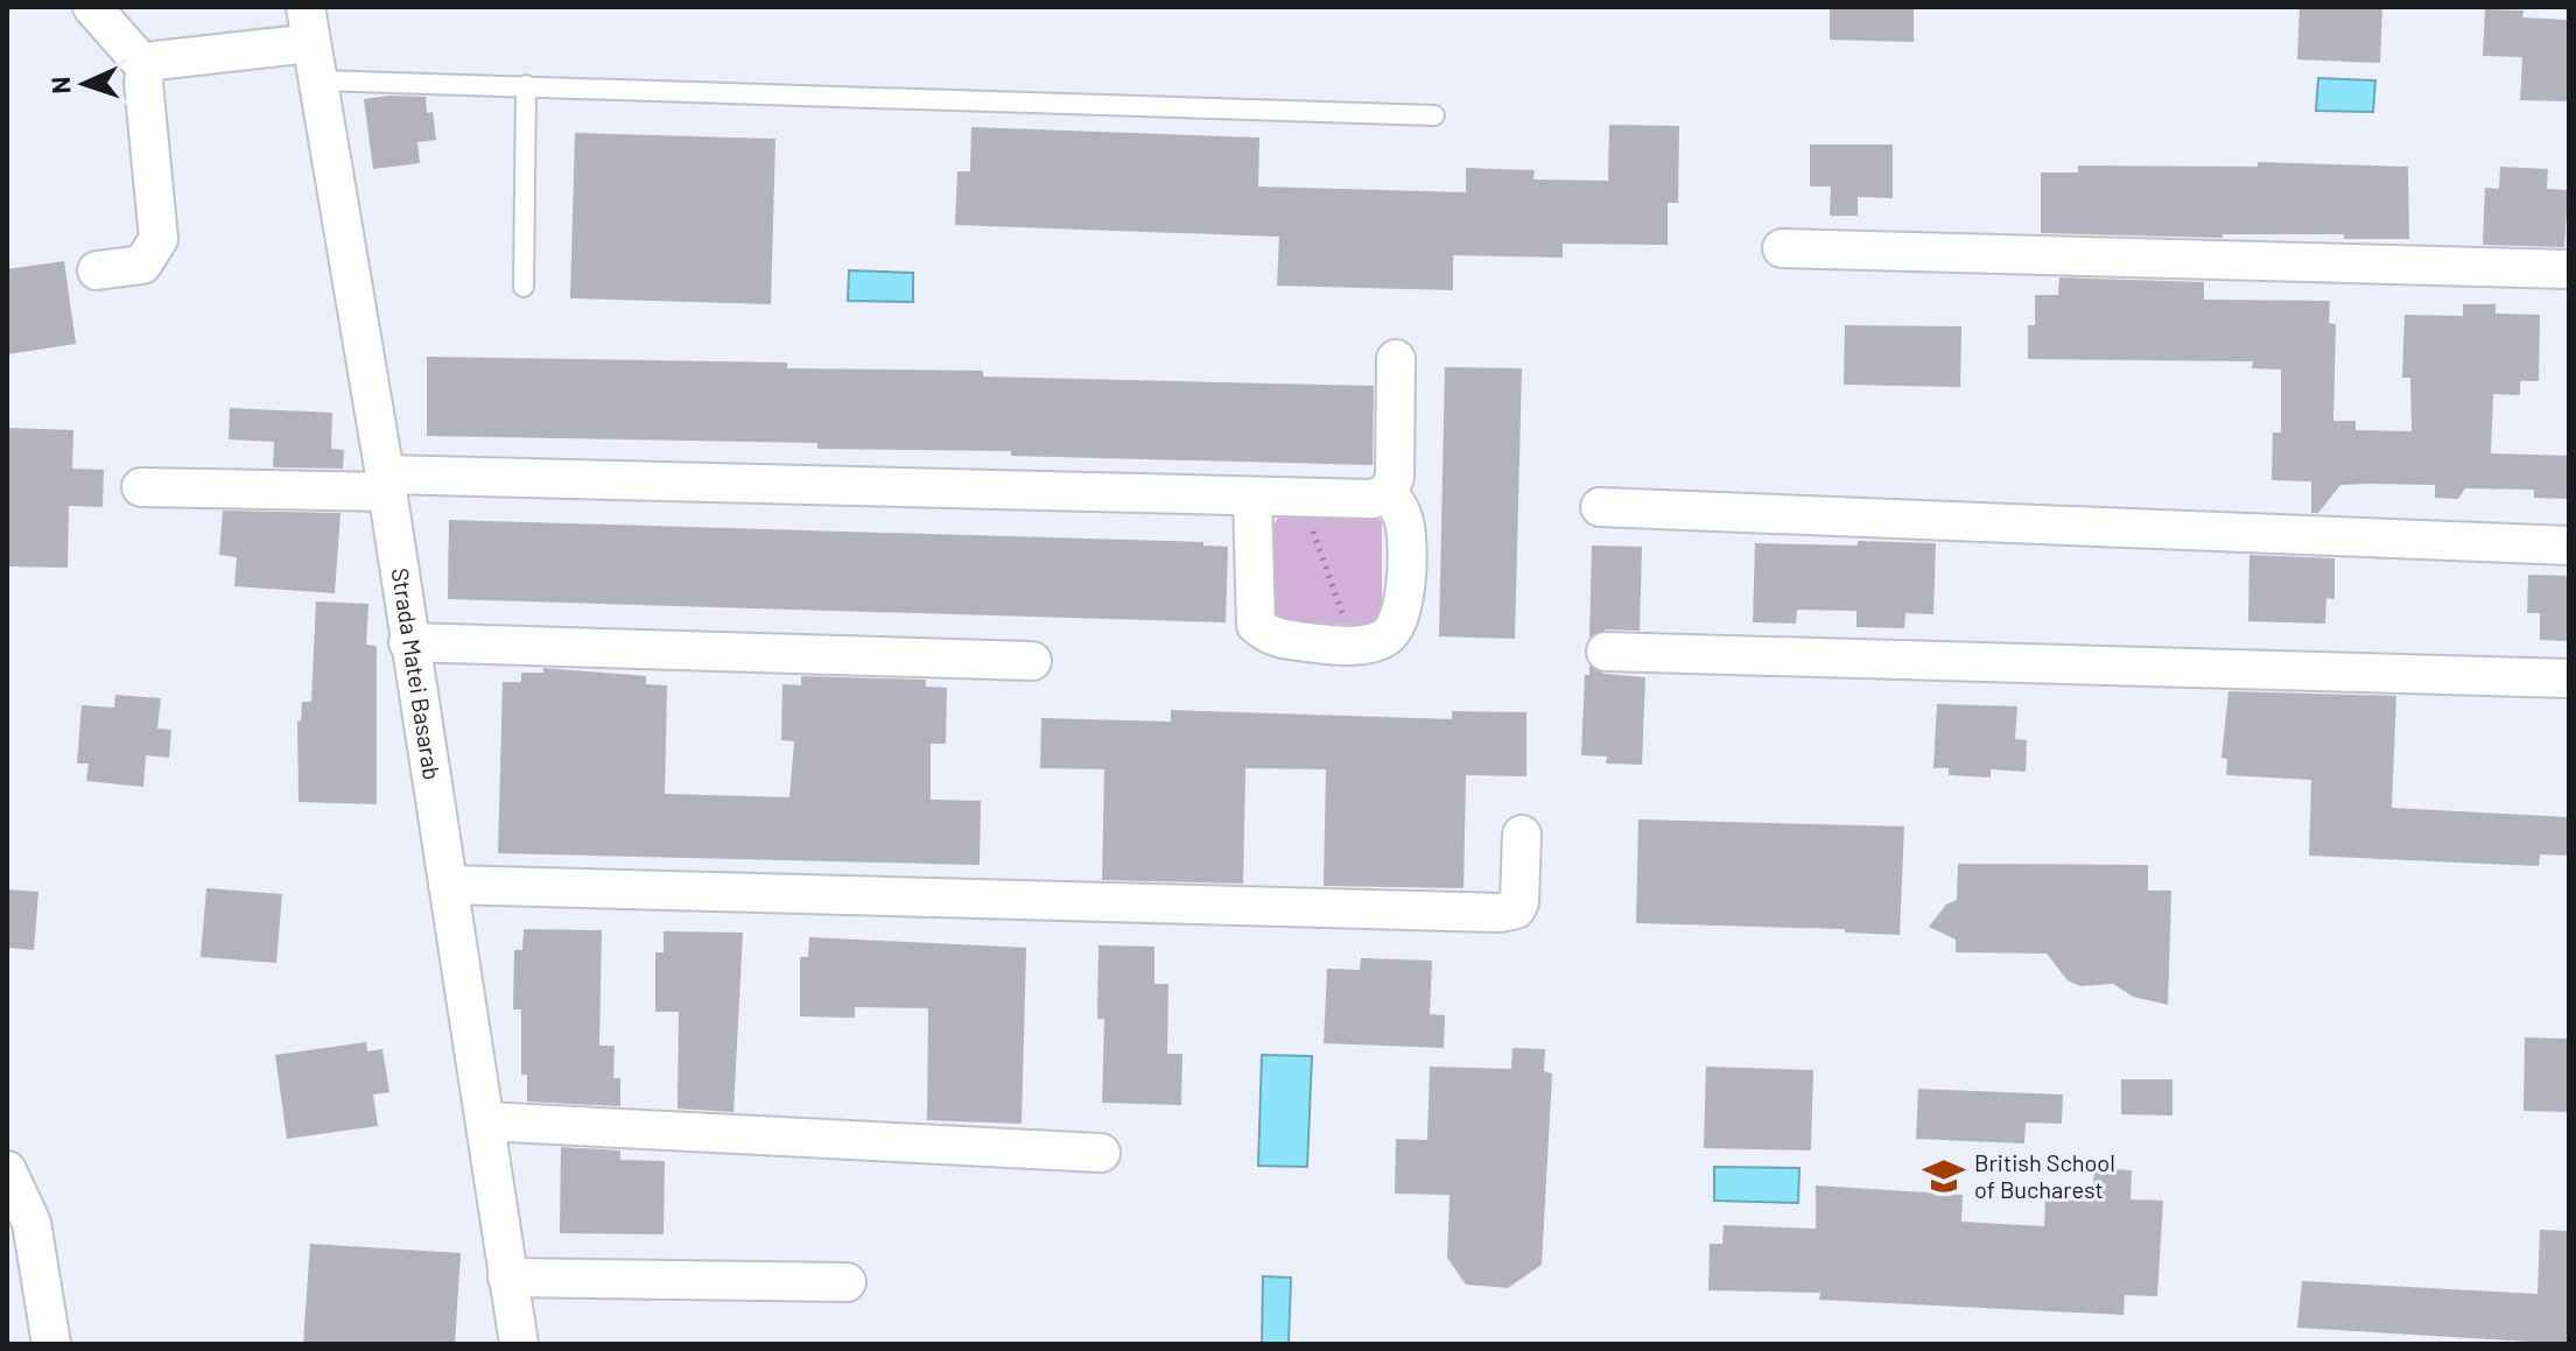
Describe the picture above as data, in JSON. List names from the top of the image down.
{
  "streets": {
    "street": ["Strada Matei Basarab"]
  },
  "places": {
    "school or university": ["British School of Bucharest"]
  },
  "north": "left"
}
